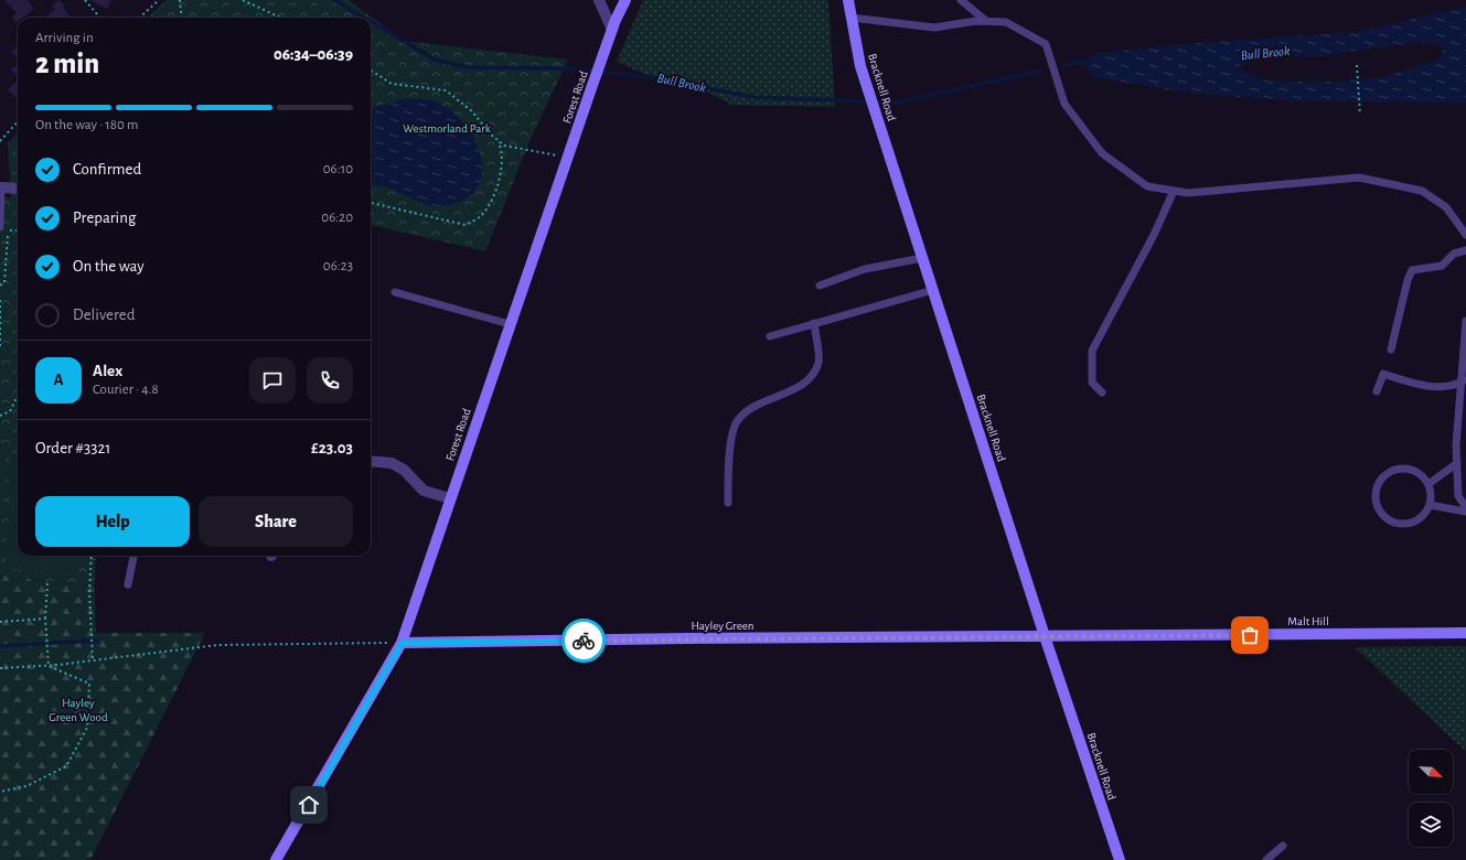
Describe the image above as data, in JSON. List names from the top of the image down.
{
  "streets": {
    "main road": [
      "Bracknell Road",
      "Forest Road",
      "Malt Hill",
      "Hayley Green"
    ]
  },
  "crossings": [
    ["Bracknell Road", "Malt Hill"],
    ["Bracknell Road", "Hayley Green"],
    ["Forest Road", "Hayley Green"],
    ["Malt Hill", "Hayley Green"]
  ],
  "water": ["Bull Brook"],
  "parks": ["Westmorland Park", "Hayley Green Wood"],
  "north": "bottom right",
  "page": {
    "heading": ["2 min", "Arriving in", "06:34–06:39"],
    "panel": [
      "Alex",
      "Courier · 4.8",
      "Order #3321",
      "£23.03"
    ],
    "bar": "On the way · 180 m",
    "list": [
      ["Confirmed", "06:10"],
      ["Preparing", "06:20"],
      ["On the way", "06:23"],
      "Delivered"
    ],
    "round": "A",
    "buttons": ["Help", "Share"]
  }
}
